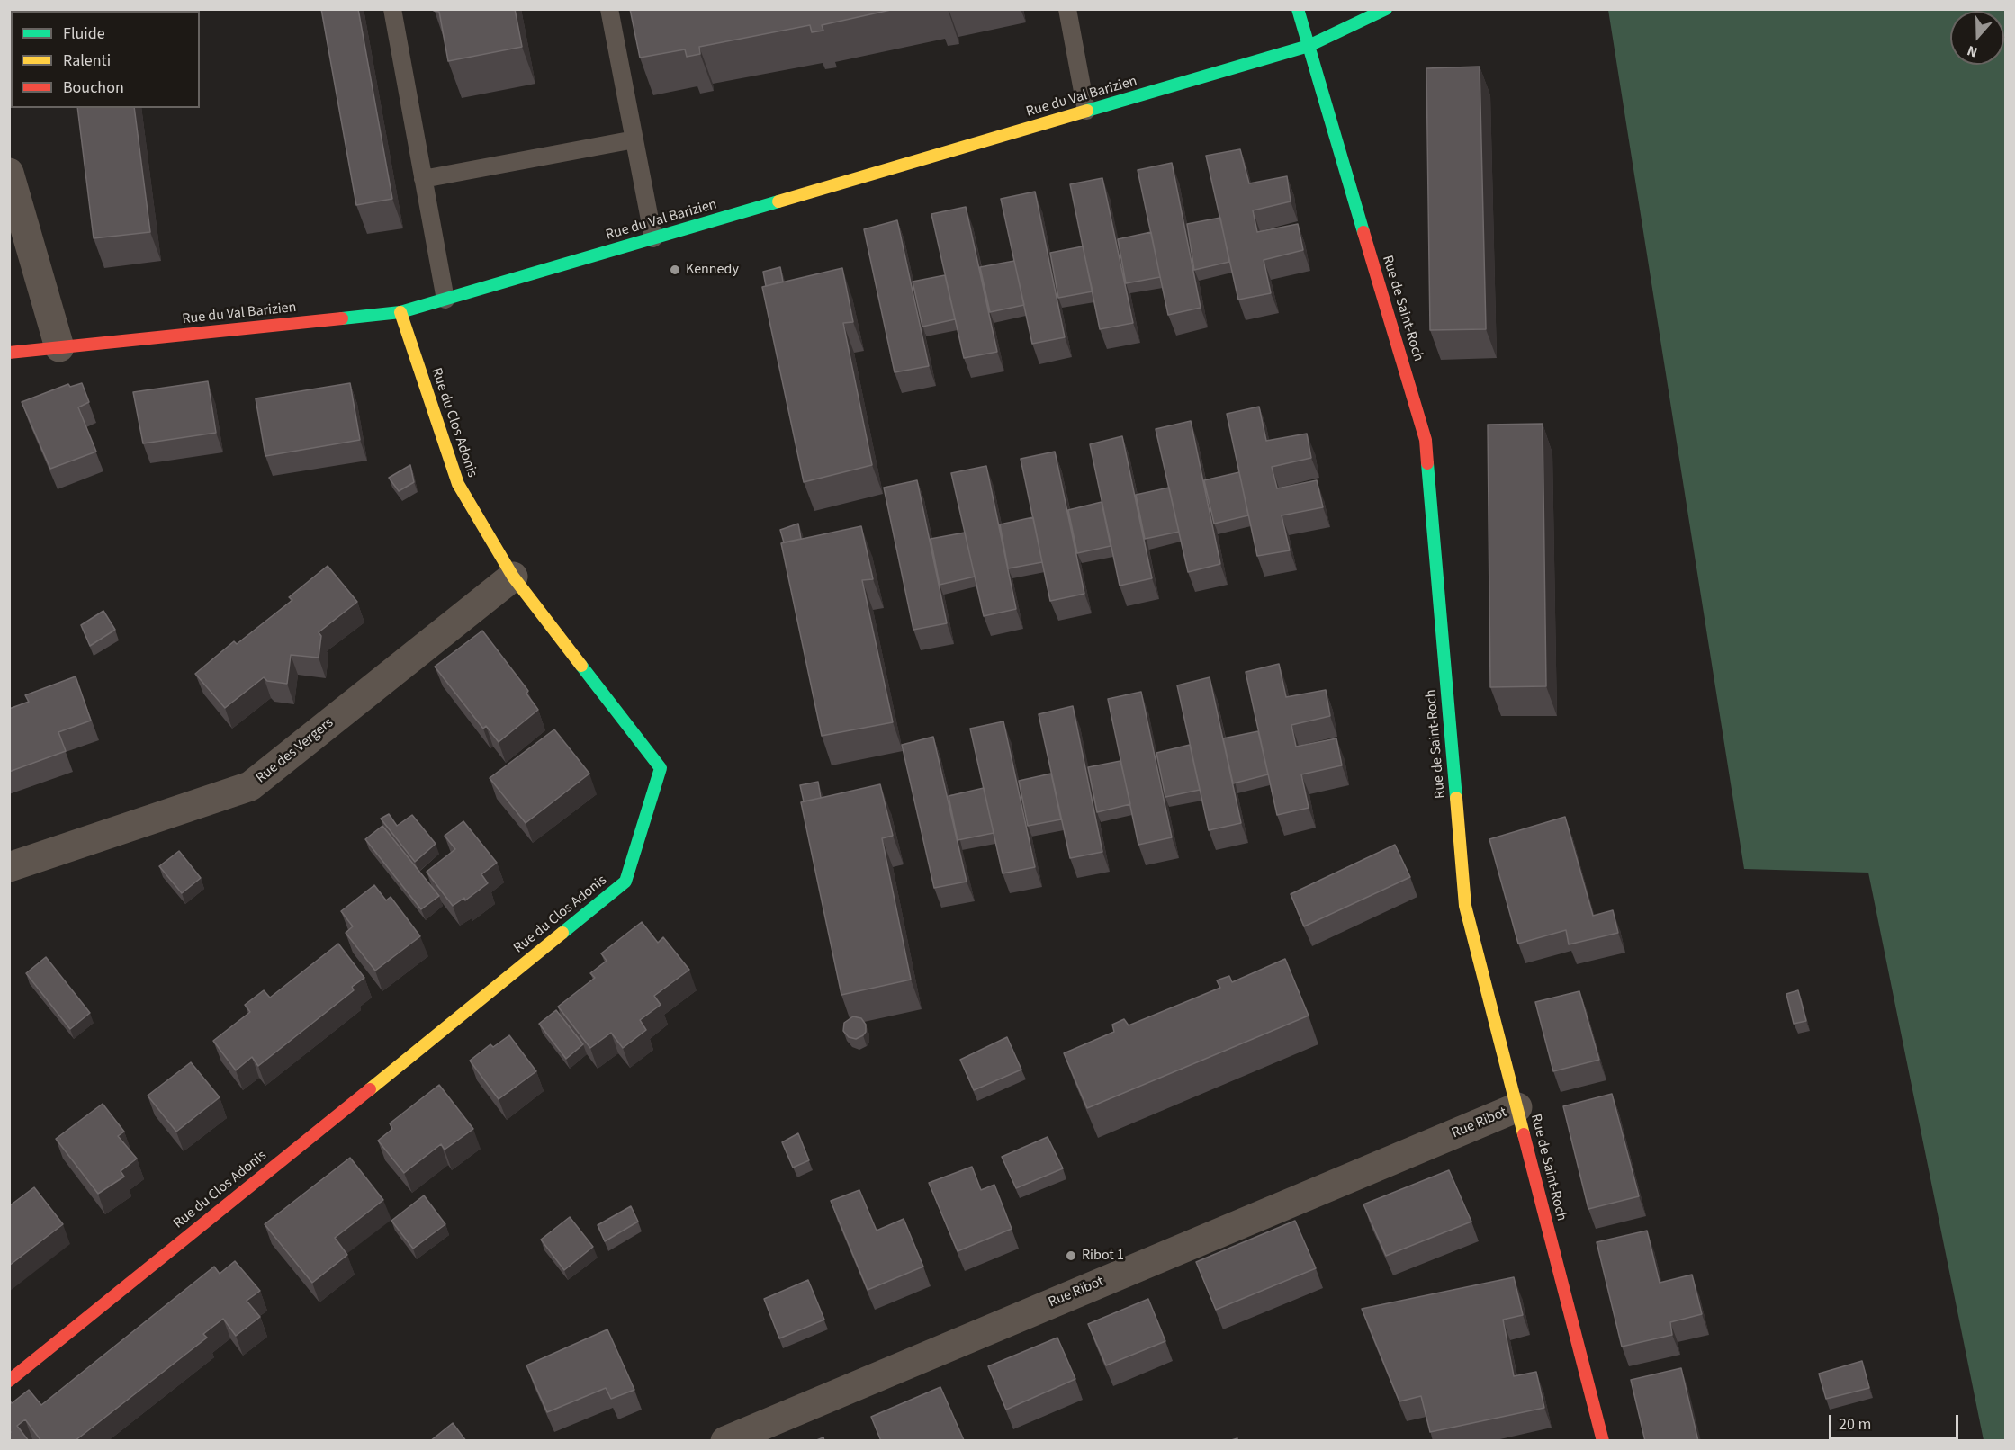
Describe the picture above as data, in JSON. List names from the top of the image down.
{
  "streets": {
    "street": [
      "Rue du Val Barizien",
      "Rue de Saint-Roch",
      "Rue du Clos Adonis",
      "Rue des Vergers",
      "Rue Ribot"
    ]
  },
  "crossings": [
    ["Rue du Val Barizien", "Rue de Saint-Roch"],
    ["Rue du Val Barizien", "Rue du Clos Adonis"],
    ["Rue de Saint-Roch", "Rue Ribot"],
    ["Rue du Clos Adonis", "Rue des Vergers"]
  ],
  "places": ["Kennedy", "Ribot 1"],
  "legend": ["Fluide", "Ralenti", "Bouchon"],
  "scale_bar": "20 m",
  "north": "bottom"
}
